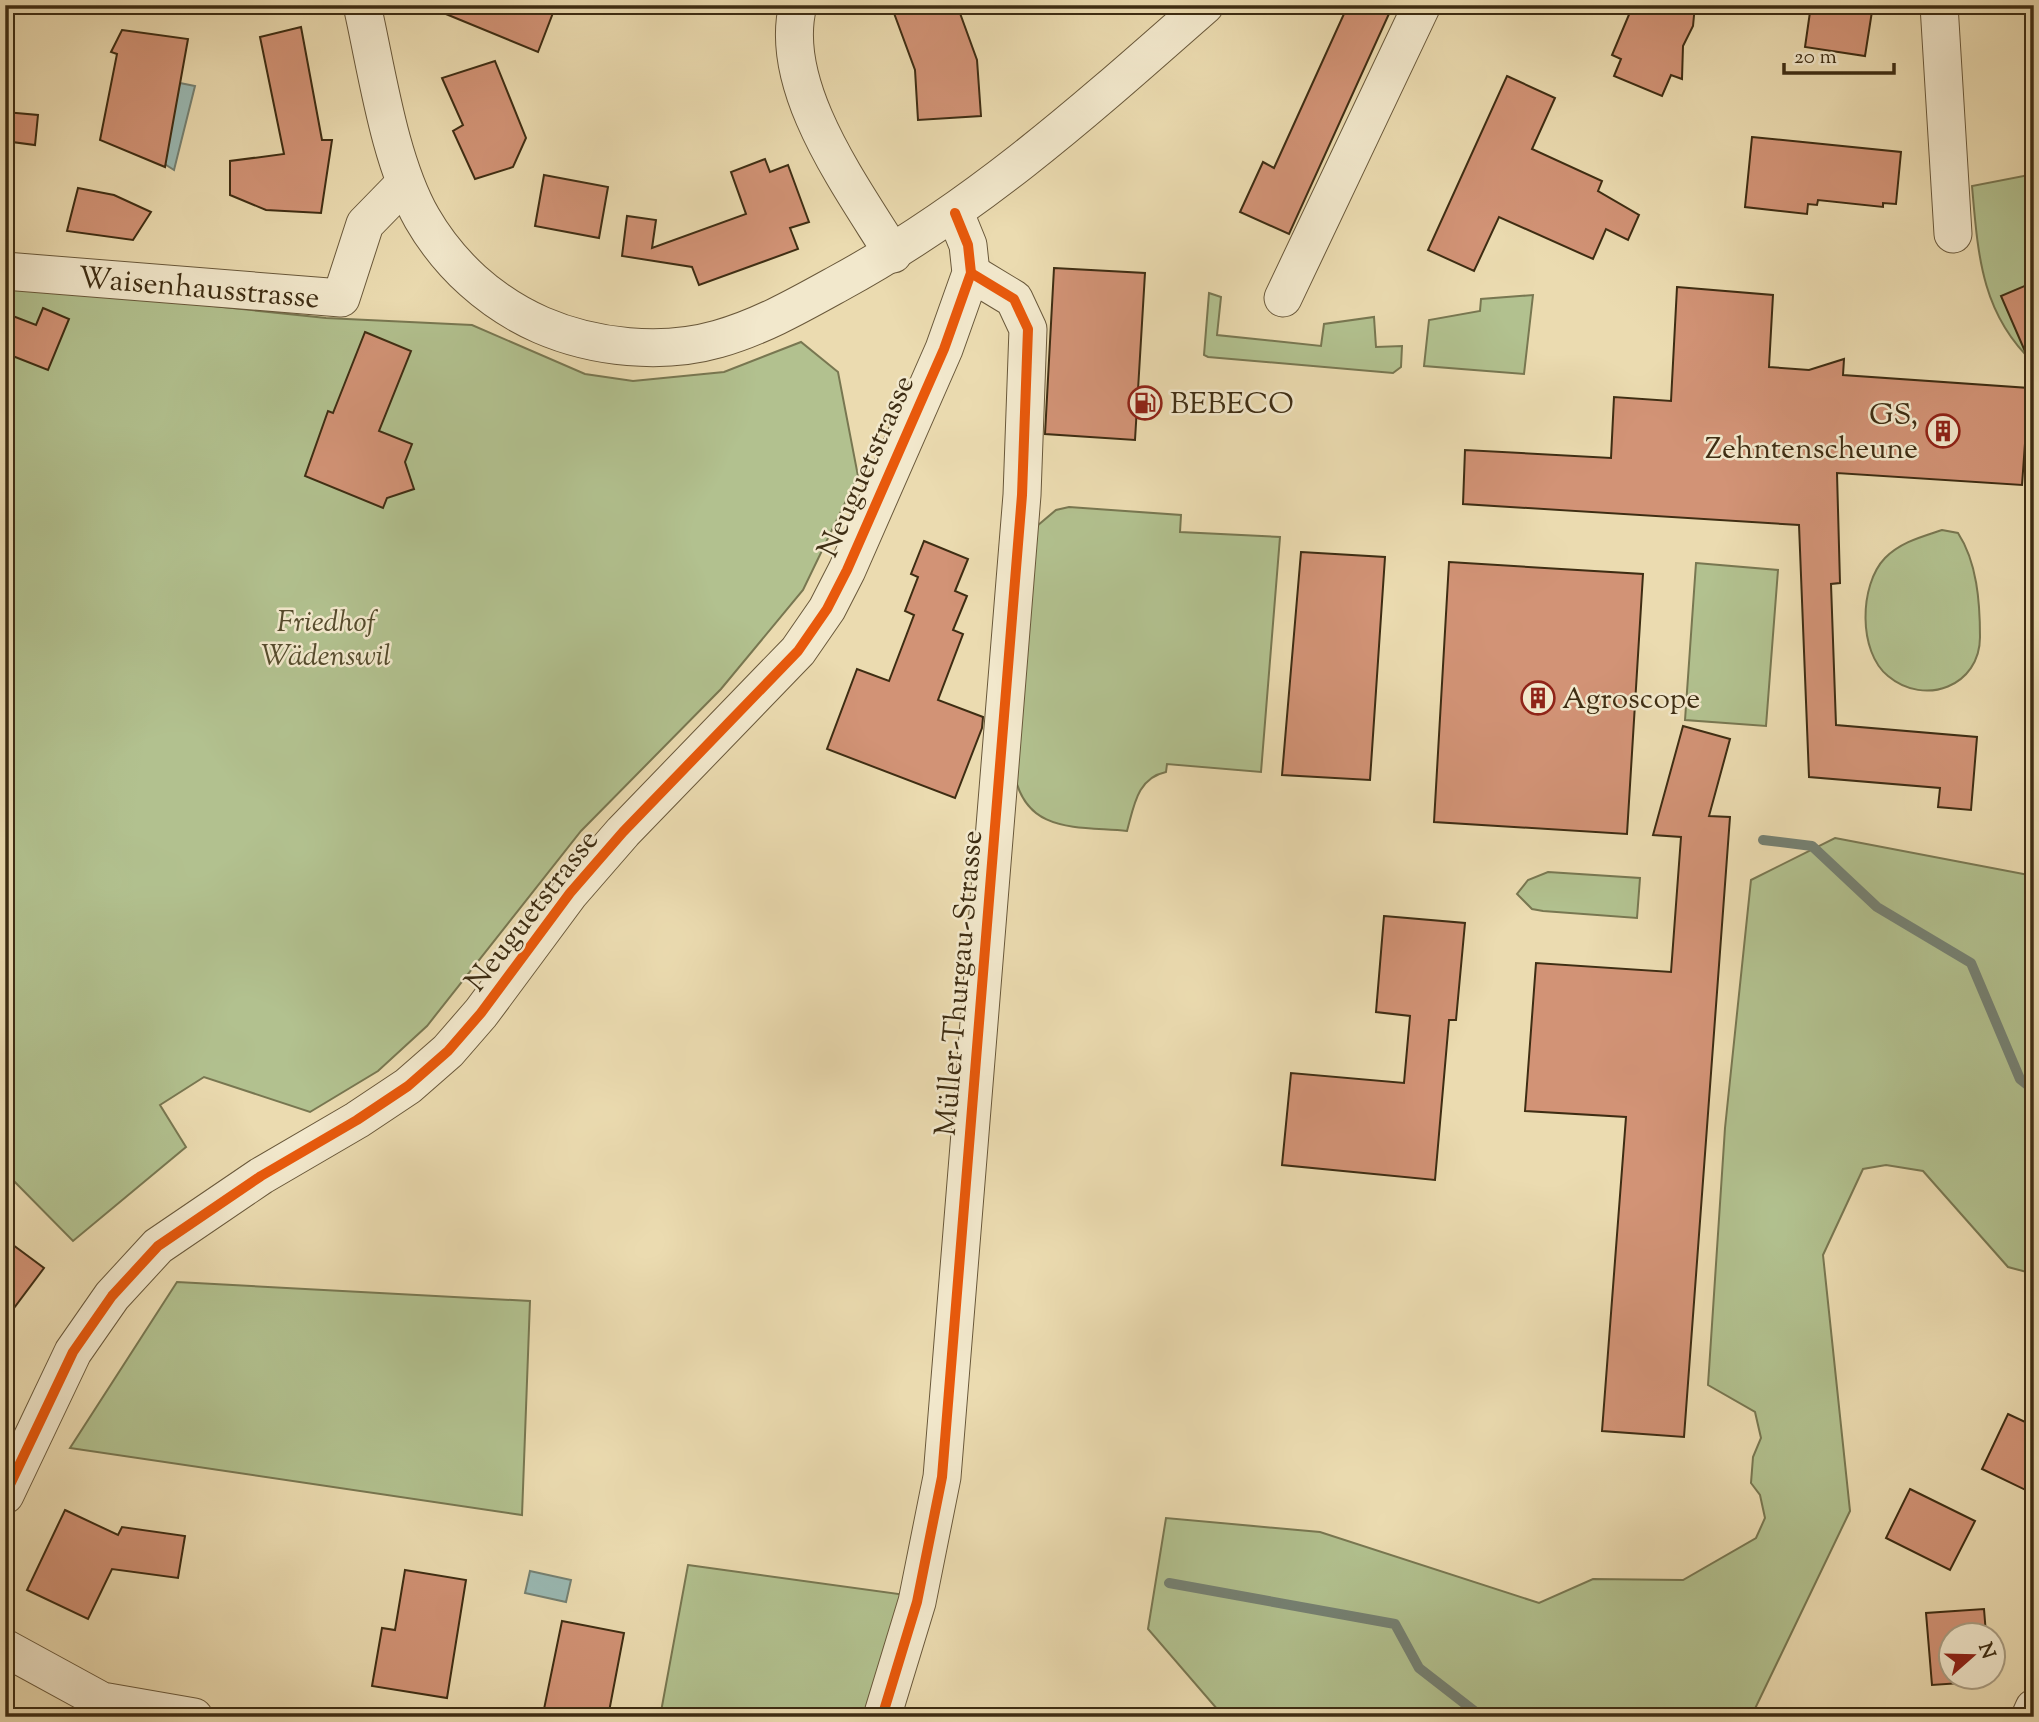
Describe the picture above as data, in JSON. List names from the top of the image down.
{
  "streets": {
    "street": ["Waisenhausstrasse", "Neuguetstrasse", "Müller-Thurgau-Strasse"]
  },
  "crossings": [
    ["Neuguetstrasse", "Müller-Thurgau-Strasse"]
  ],
  "parks": ["Friedhof Wädenswil"],
  "places": {
    "fuel station": ["BEBECO"],
    "building": ["GS, Zehntenscheune", "Agroscope"]
  },
  "scale_bar": "20 m",
  "north": "right"
}
